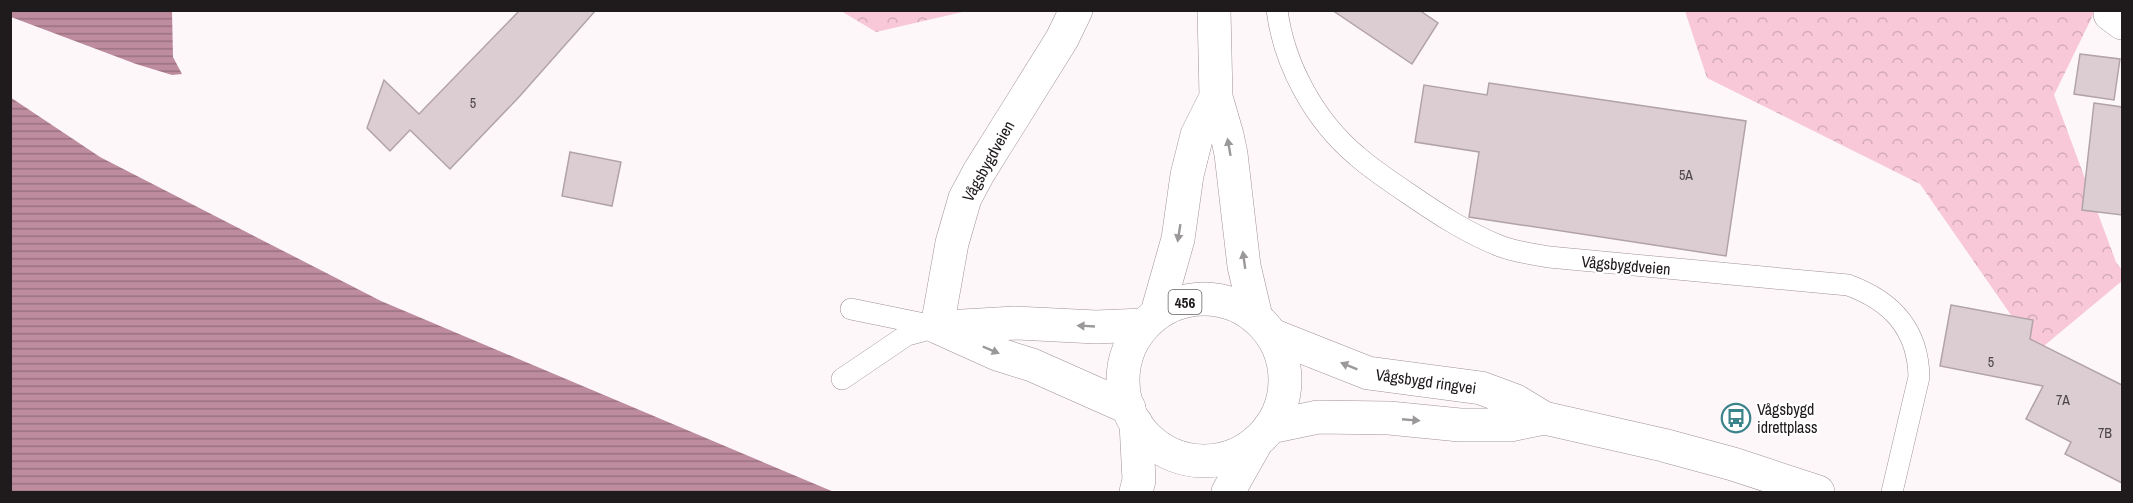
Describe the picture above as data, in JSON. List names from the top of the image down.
{
  "streets": {
    "street": ["Vågsbygdveien", "456", "Vågsbygd ringvei"]
  },
  "crossings": [
    ["456", "Vågsbygd ringvei"]
  ],
  "places": {
    "bus stop": ["Vågsbygd idrettplass"]
  },
  "house_numbers": [
    "5",
    "5A",
    "5",
    "7A",
    "7B"
  ]
}
